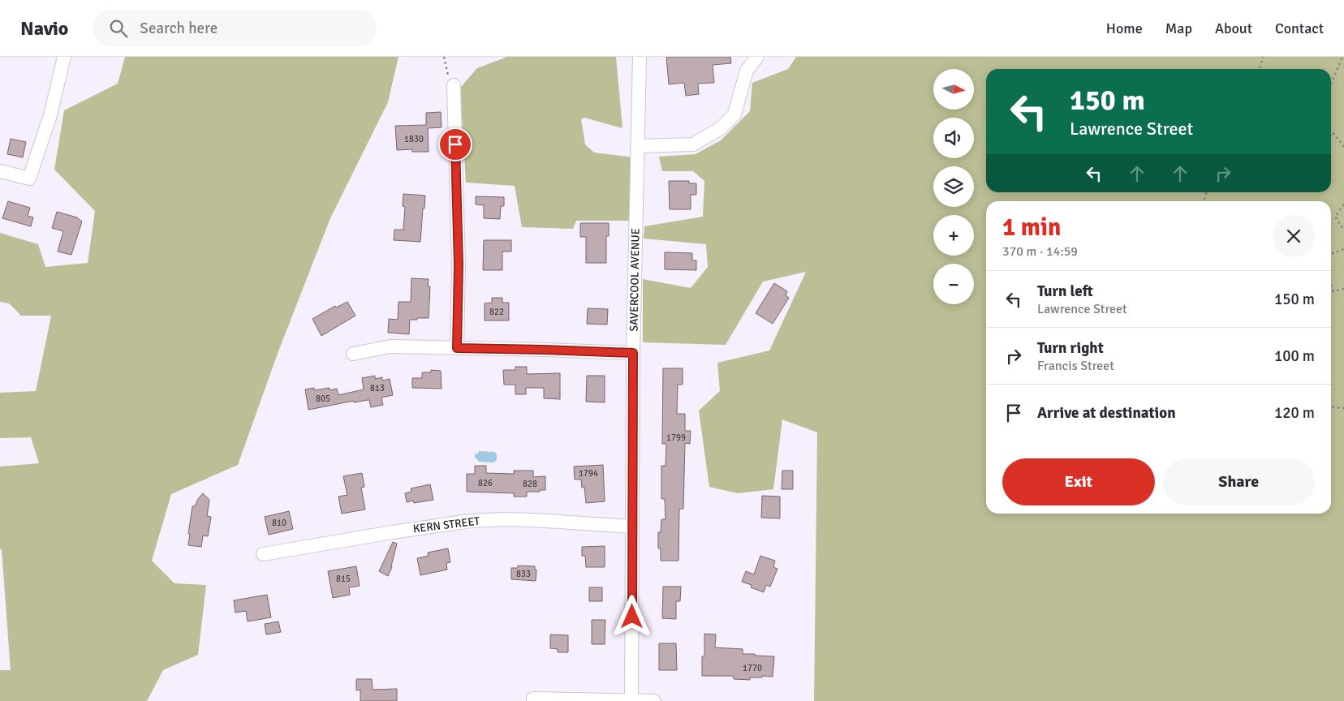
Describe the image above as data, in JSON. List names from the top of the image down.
{
  "streets": {
    "street": ["SAVERCOOL AVENUE", "KERN STREET"]
  },
  "crossings": [
    ["SAVERCOOL AVENUE", "KERN STREET"]
  ],
  "house_numbers": [
    "1830",
    "822",
    "813",
    "805",
    "1799",
    "1794",
    "826",
    "828",
    "810",
    "833",
    "815",
    "1770"
  ],
  "north": "right",
  "page": {
    "header": "Navio",
    "search": "Search here",
    "nav": [
      "Home",
      "Map",
      "About",
      "Contact"
    ],
    "map_buttons": ["+", "−"],
    "turn": ["150 m", "Lawrence Street"],
    "heading": ["1 min", "370 m · 14:59"],
    "list": [
      {
        "name": "Turn left",
        "note": "Lawrence Street",
        "value": "150 m"
      },
      {
        "name": "Turn right",
        "note": "Francis Street",
        "value": "100 m"
      },
      {
        "name": "Arrive at destination",
        "value": "120 m"
      }
    ],
    "buttons": ["Exit", "Share"]
  }
}
